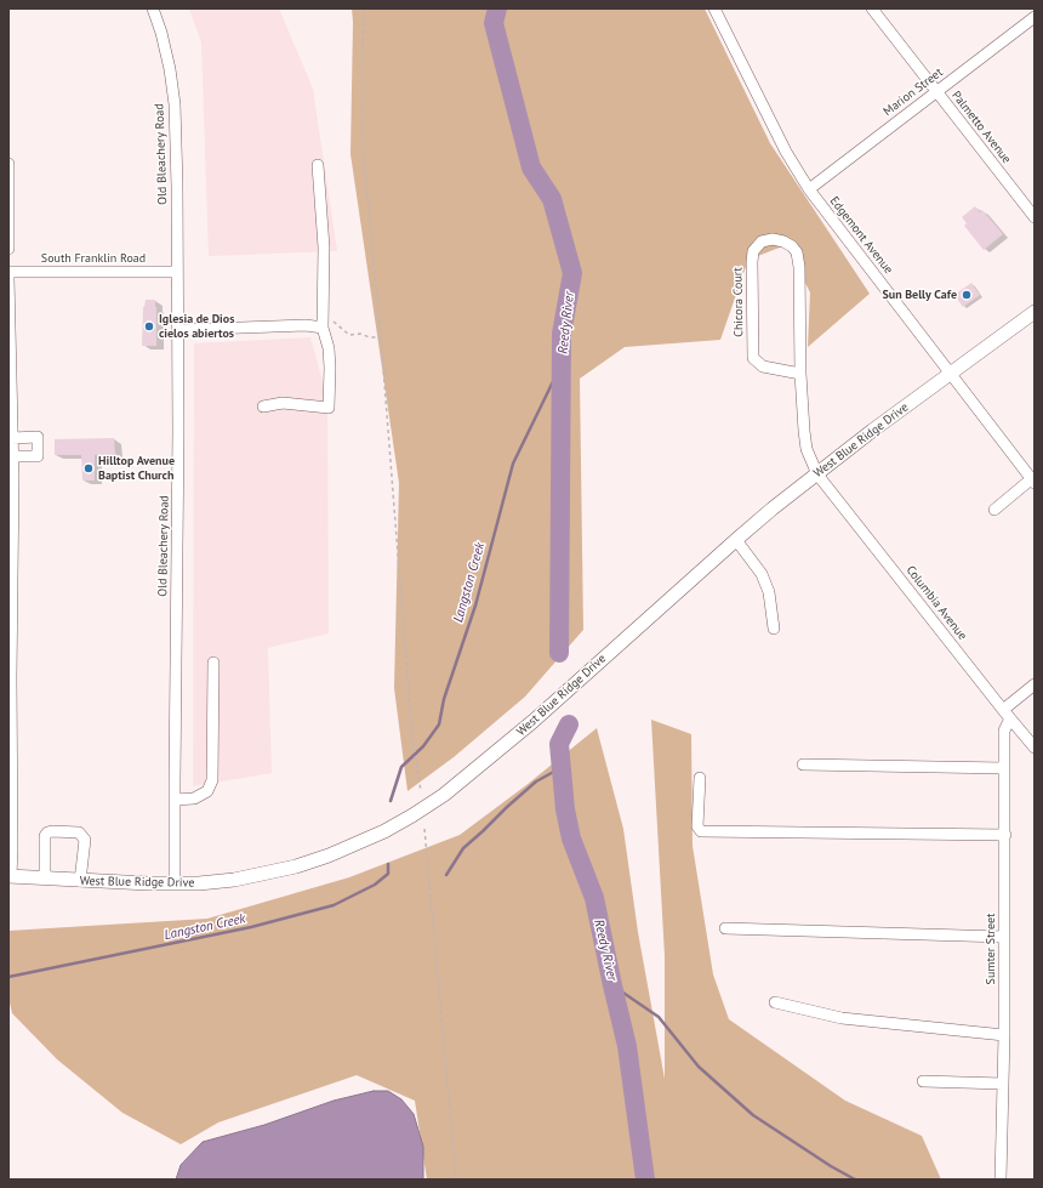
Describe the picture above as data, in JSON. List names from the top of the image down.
{
  "streets": {
    "main road": ["West Blue Ridge Drive"],
    "street": [
      "Marion Street",
      "Palmetto Avenue",
      "Old Bleachery Road",
      "Edgemont Avenue",
      "South Franklin Road",
      "Chicora Court",
      "Columbia Avenue",
      "Sumter Street"
    ]
  },
  "crossings": [
    ["Marion Street", "Palmetto Avenue"],
    ["Marion Street", "Edgemont Avenue"],
    ["Old Bleachery Road", "South Franklin Road"],
    ["Old Bleachery Road", "West Blue Ridge Drive"],
    ["Edgemont Avenue", "West Blue Ridge Drive"],
    ["Chicora Court", "West Blue Ridge Drive"],
    ["Chicora Court", "Columbia Avenue"],
    ["West Blue Ridge Drive", "Columbia Avenue"],
    ["Columbia Avenue", "Sumter Street"]
  ],
  "water": ["Reedy River", "Langston Creek"],
  "places": ["Sun Belly Cafe", "Iglesia de Dios cielos abiertos", "Hilltop Avenue Baptist Church"]
}
